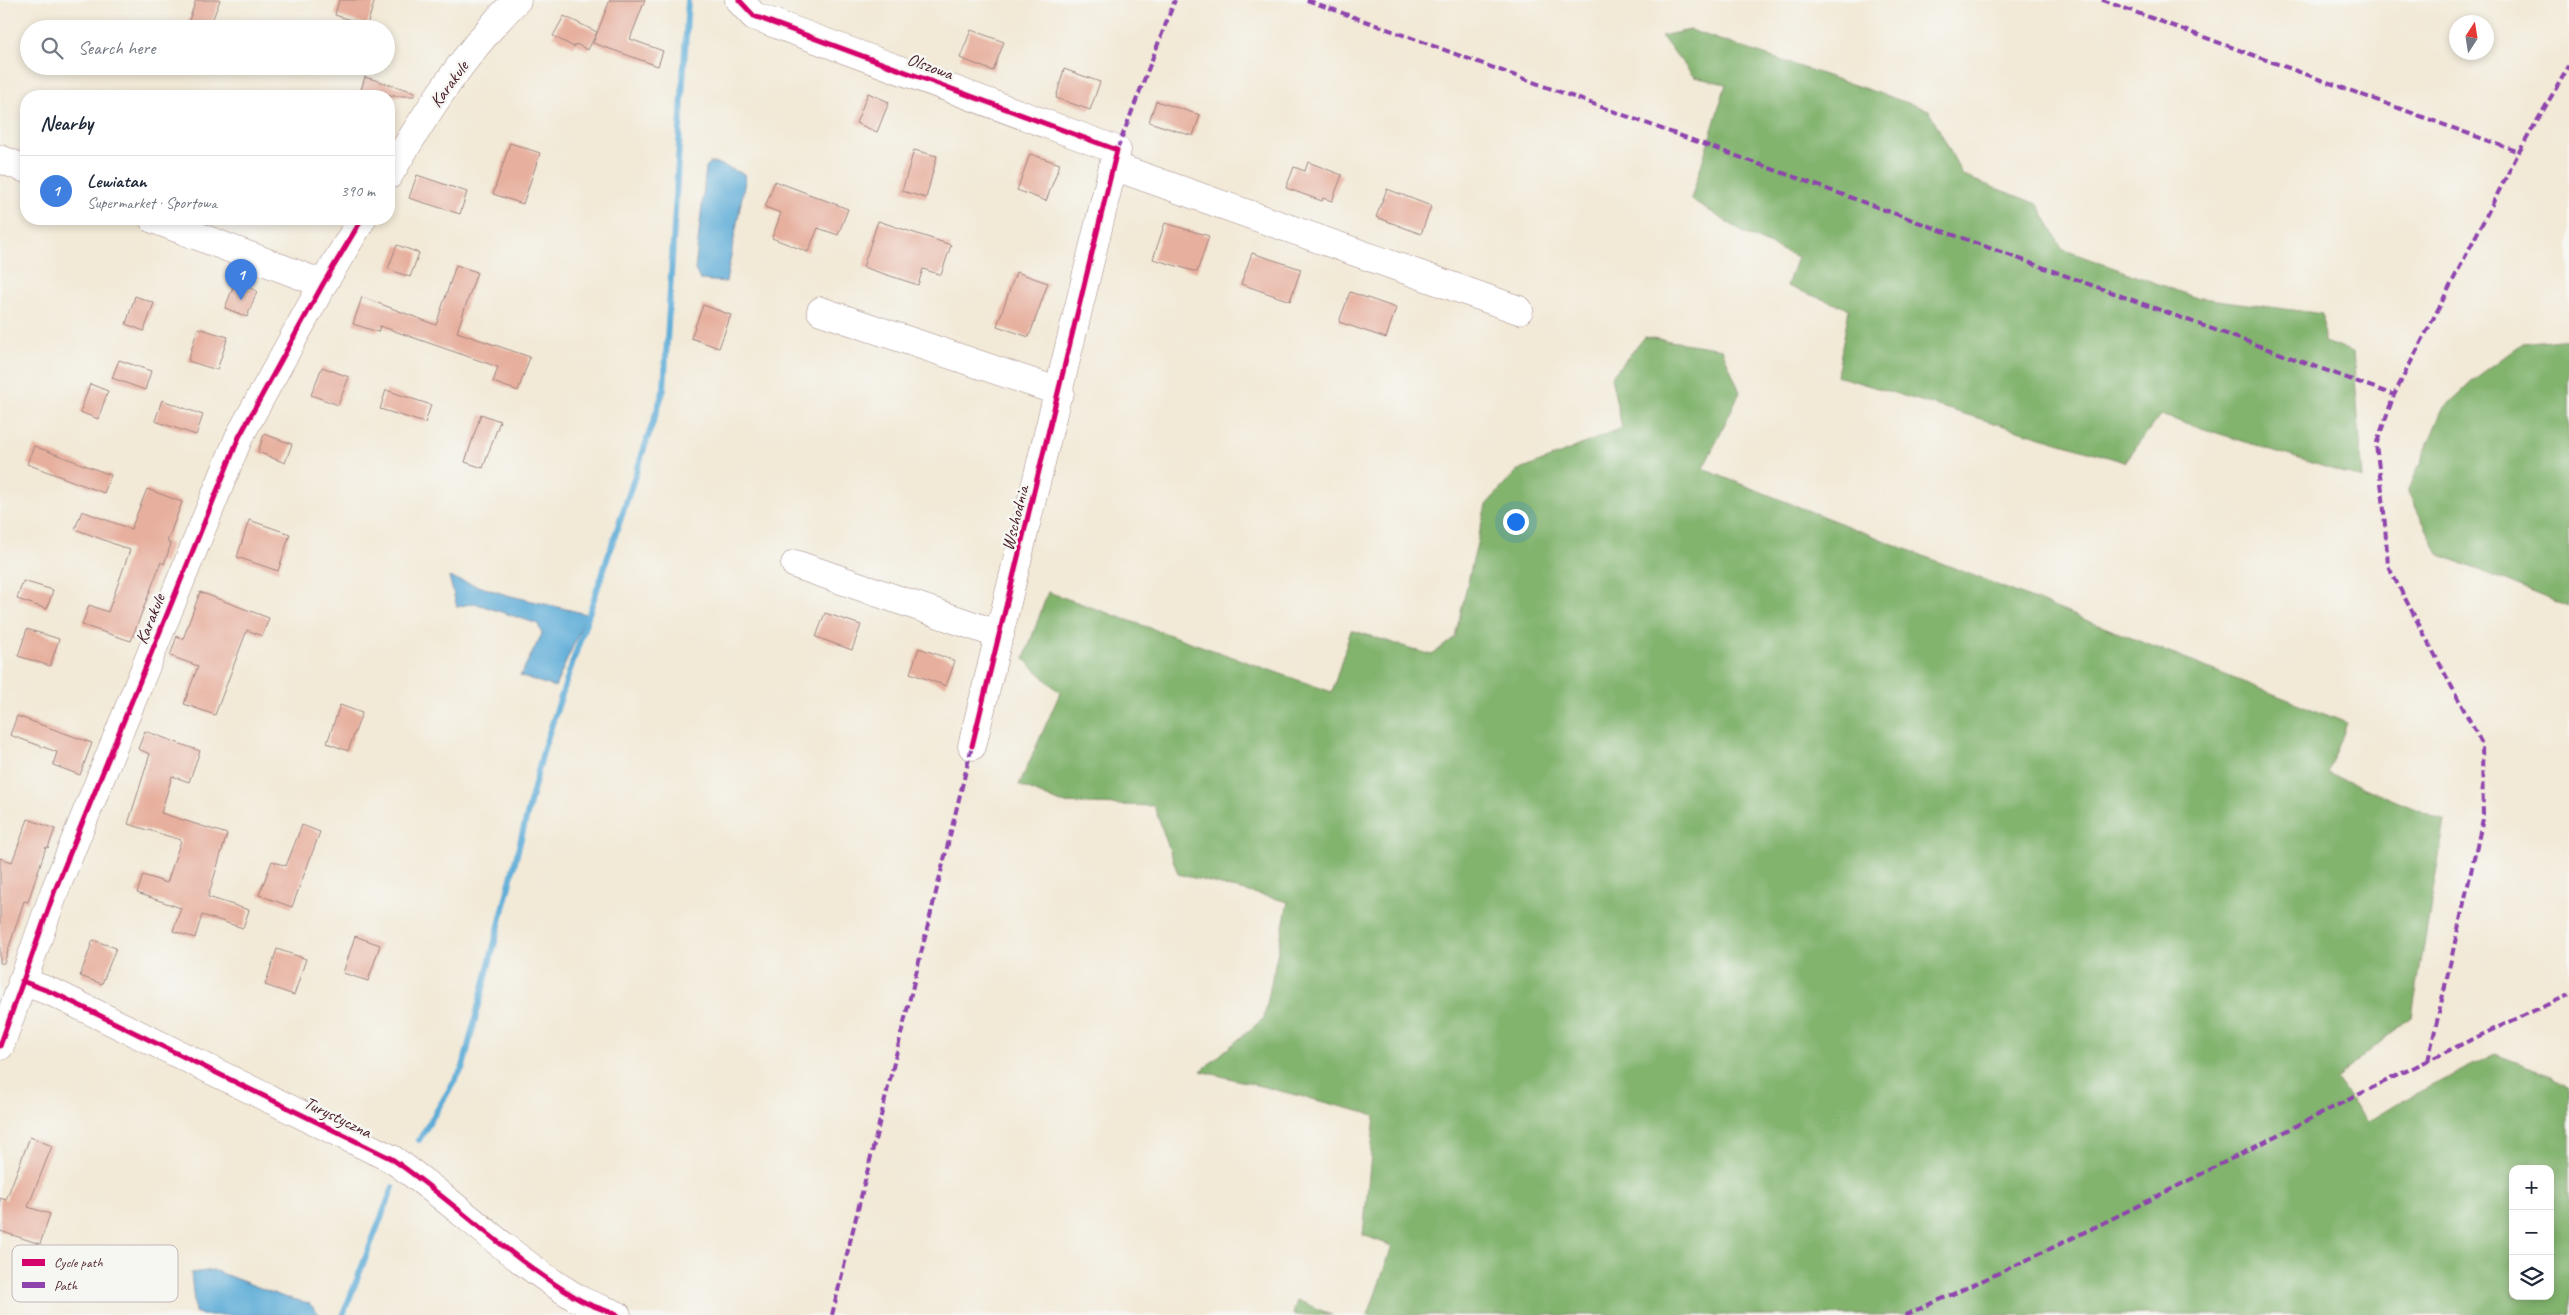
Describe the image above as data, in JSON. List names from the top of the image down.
{
  "streets": {
    "street": [
      "Olszowa",
      "Karakule",
      "Wschodnia",
      "Turystyczna"
    ]
  },
  "crossings": [
    ["Olszowa", "Wschodnia"],
    ["Karakule", "Turystyczna"]
  ],
  "legend": ["Cycle path", "Path"],
  "north": "top",
  "page": {
    "search": "Search here",
    "heading": "Nearby",
    "list": [
      {
        "mark": "1",
        "name": "Lewiatan",
        "note": "Supermarket · Sportowa",
        "value": "390 m"
      }
    ],
    "pins": "1",
    "map_buttons": ["+", "−"]
  }
}
